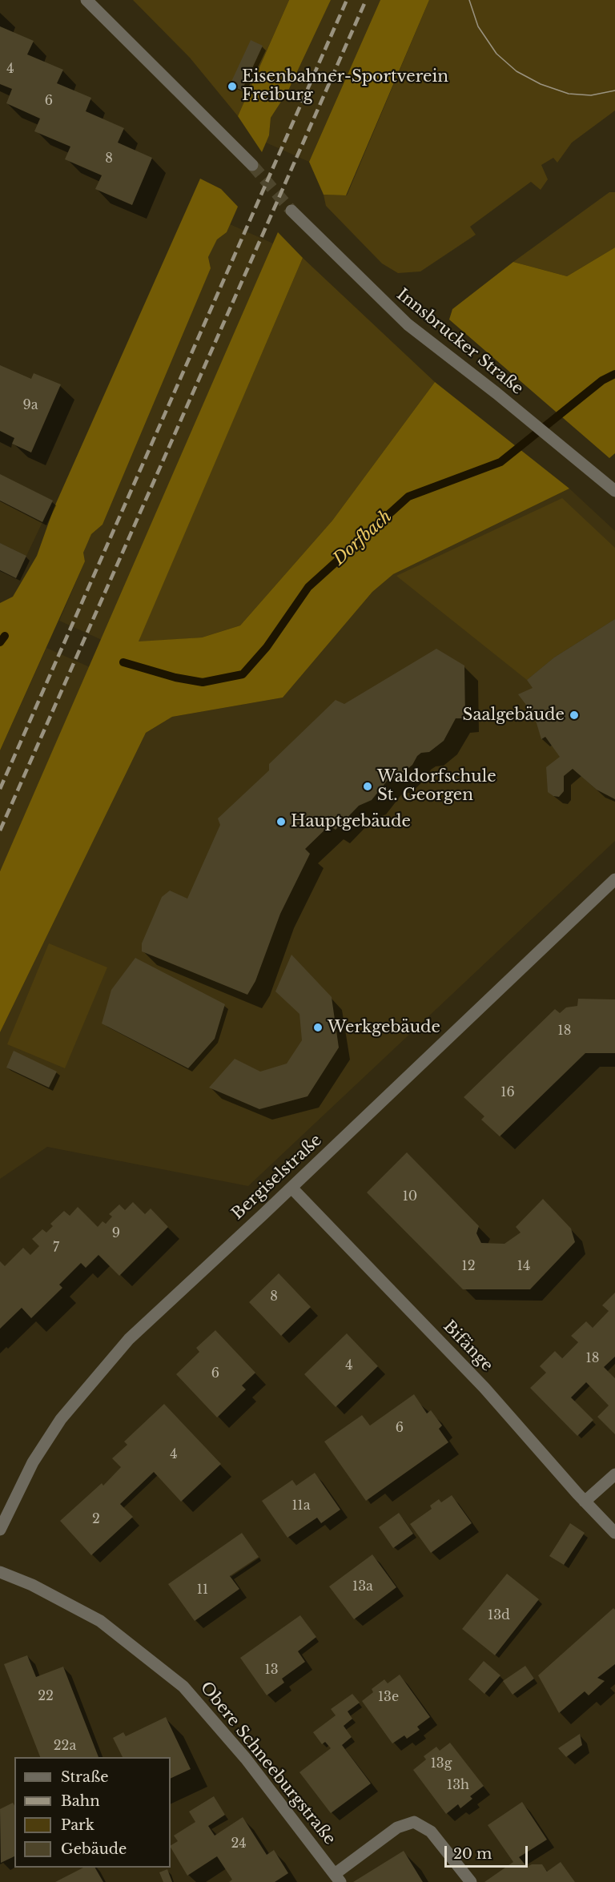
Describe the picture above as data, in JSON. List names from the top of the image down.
{
  "streets": {
    "street": [
      "Innsbrucker Straße",
      "Bergiselstraße",
      "Bifänge",
      "Obere Schneeburgstraße"
    ]
  },
  "crossings": [
    ["Bergiselstraße", "Bifänge"]
  ],
  "water": ["Dorfbach"],
  "places": [
    "Eisenbahner-Sportverein Freiburg",
    "Saalgebäude",
    "Waldorfschule St. Georgen",
    "Hauptgebäude",
    "Werkgebäude"
  ],
  "house_numbers": [
    "4",
    "6",
    "8",
    "9a",
    "18",
    "16",
    "10",
    "9",
    "7",
    "12",
    "14",
    "8",
    "18",
    "4",
    "6",
    "6",
    "4",
    "11a",
    "2",
    "13a",
    "11",
    "13d",
    "13",
    "22",
    "13e",
    "22a",
    "13g",
    "13h",
    "24"
  ],
  "legend": [
    "Straße",
    "Bahn",
    "Park",
    "Gebäude"
  ],
  "scale_bar": "20 m"
}
